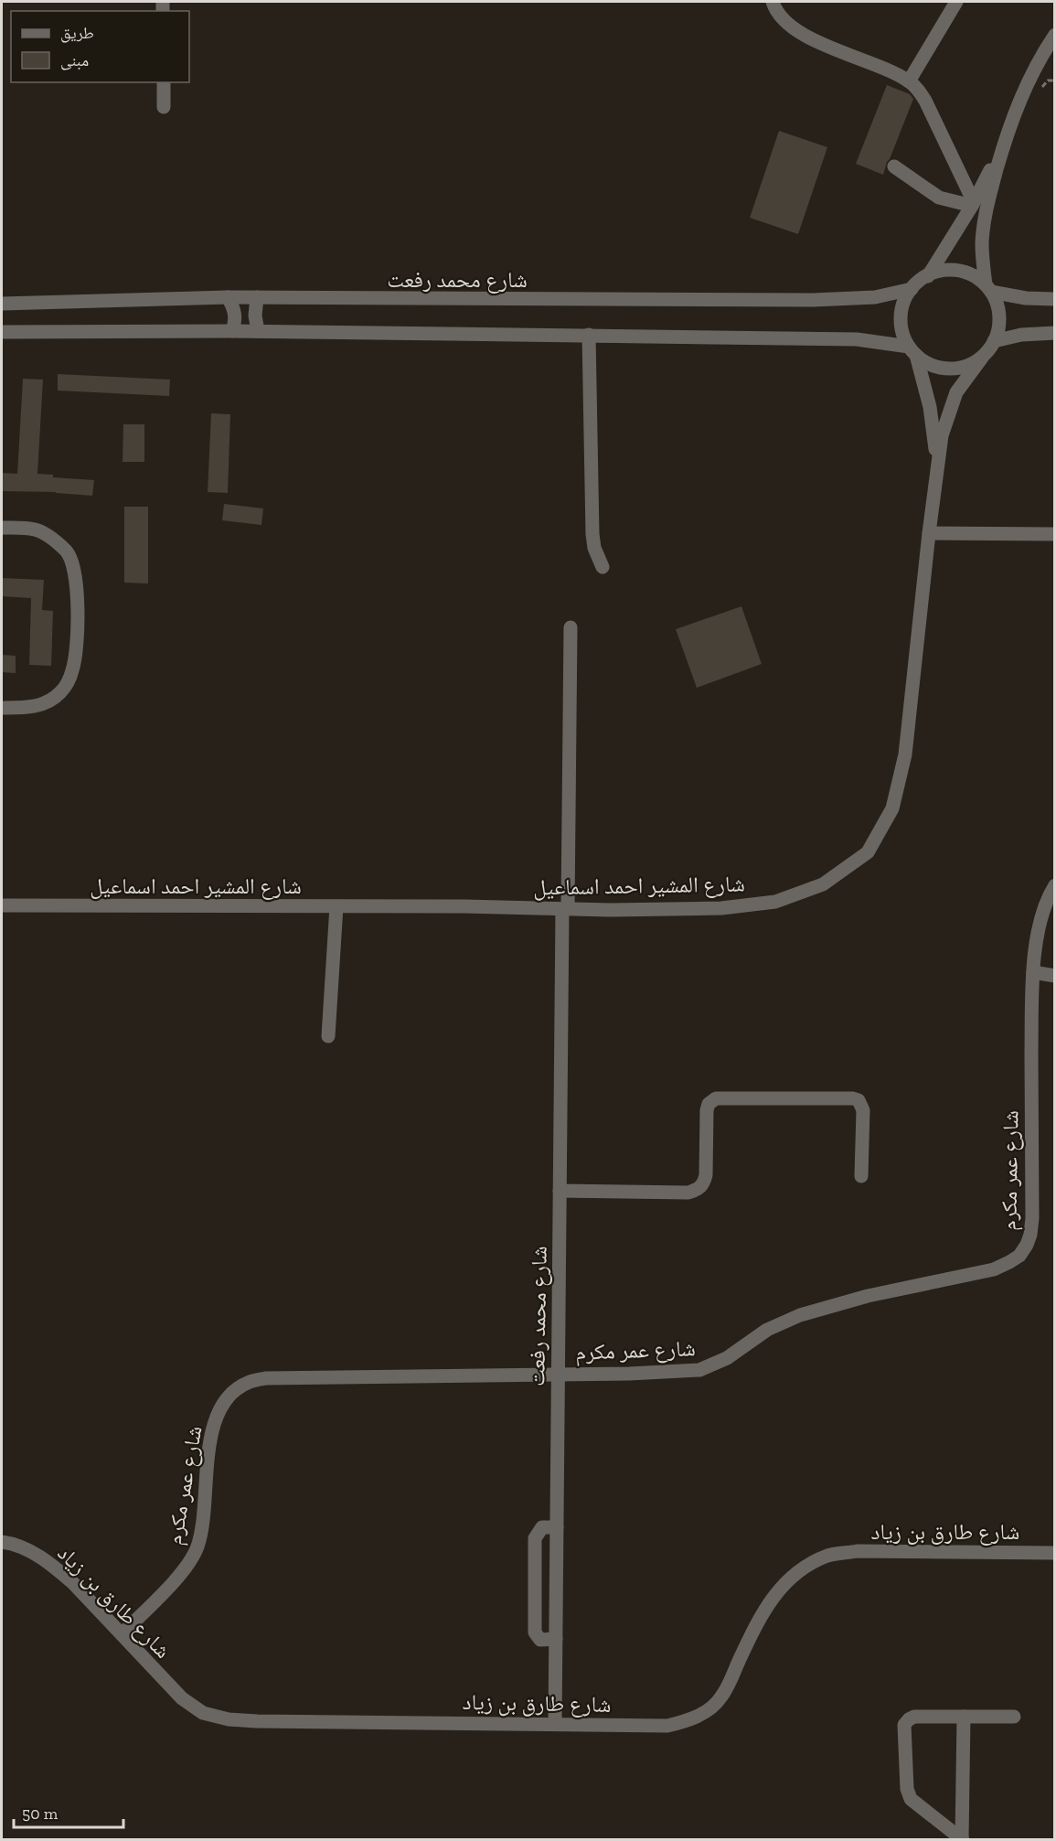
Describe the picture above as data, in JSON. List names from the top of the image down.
{
  "streets": {
    "street": [
      "شارع محمد رفعت",
      "شارع المشير احمد اسماعيل",
      "شارع عمر مكرم",
      "شارع طارق بن زياد"
    ]
  },
  "crossings": [
    ["شارع محمد رفعت", "شارع المشير احمد اسماعيل"],
    ["شارع محمد رفعت", "شارع عمر مكرم"],
    ["شارع محمد رفعت", "شارع طارق بن زياد"],
    ["شارع عمر مكرم", "شارع طارق بن زياد"]
  ],
  "legend": ["طريق", "مبنى"],
  "scale_bar": "50 m"
}
